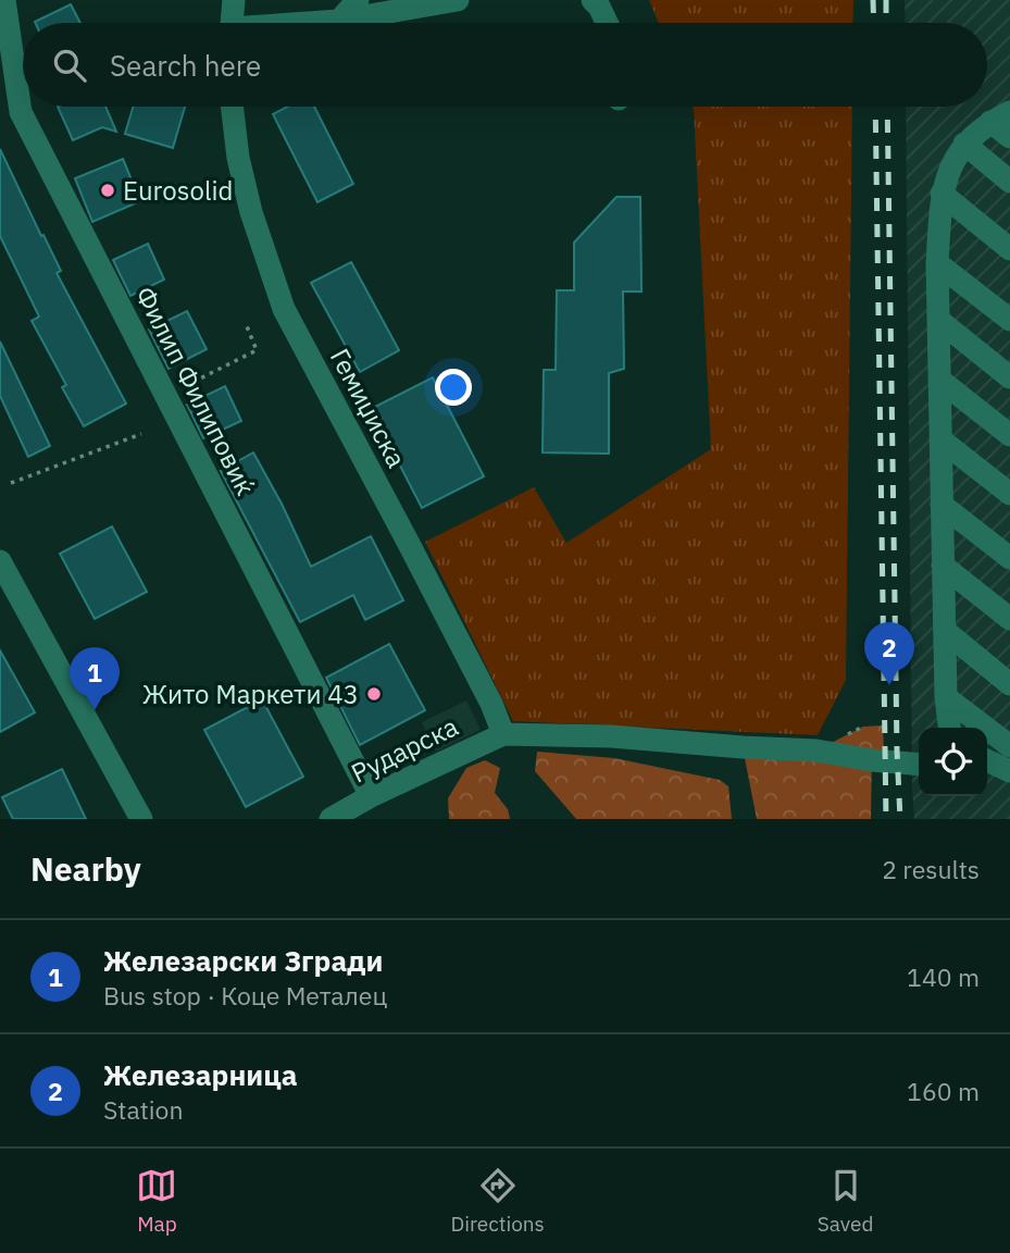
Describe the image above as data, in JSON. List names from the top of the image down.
{
  "streets": {
    "street": ["Филип Филиповиќ", "Гемиџиска", "Рударска"]
  },
  "crossings": [
    ["Филип Филиповиќ", "Рударска"],
    ["Гемиџиска", "Рударска"]
  ],
  "places": ["Eurosolid", "Жито Маркети 43"],
  "page": {
    "search": "Search here",
    "pins": ["2", "1"],
    "heading": ["Nearby", "2 results"],
    "list": [
      {
        "mark": "1",
        "name": "Железарски Згради",
        "note": "Bus stop · Коце Металец",
        "value": "140 m"
      },
      {
        "mark": "2",
        "name": "Железарница",
        "note": "Station",
        "value": "160 m"
      }
    ],
    "nav": ["Map", "Directions", "Saved"]
  }
}
